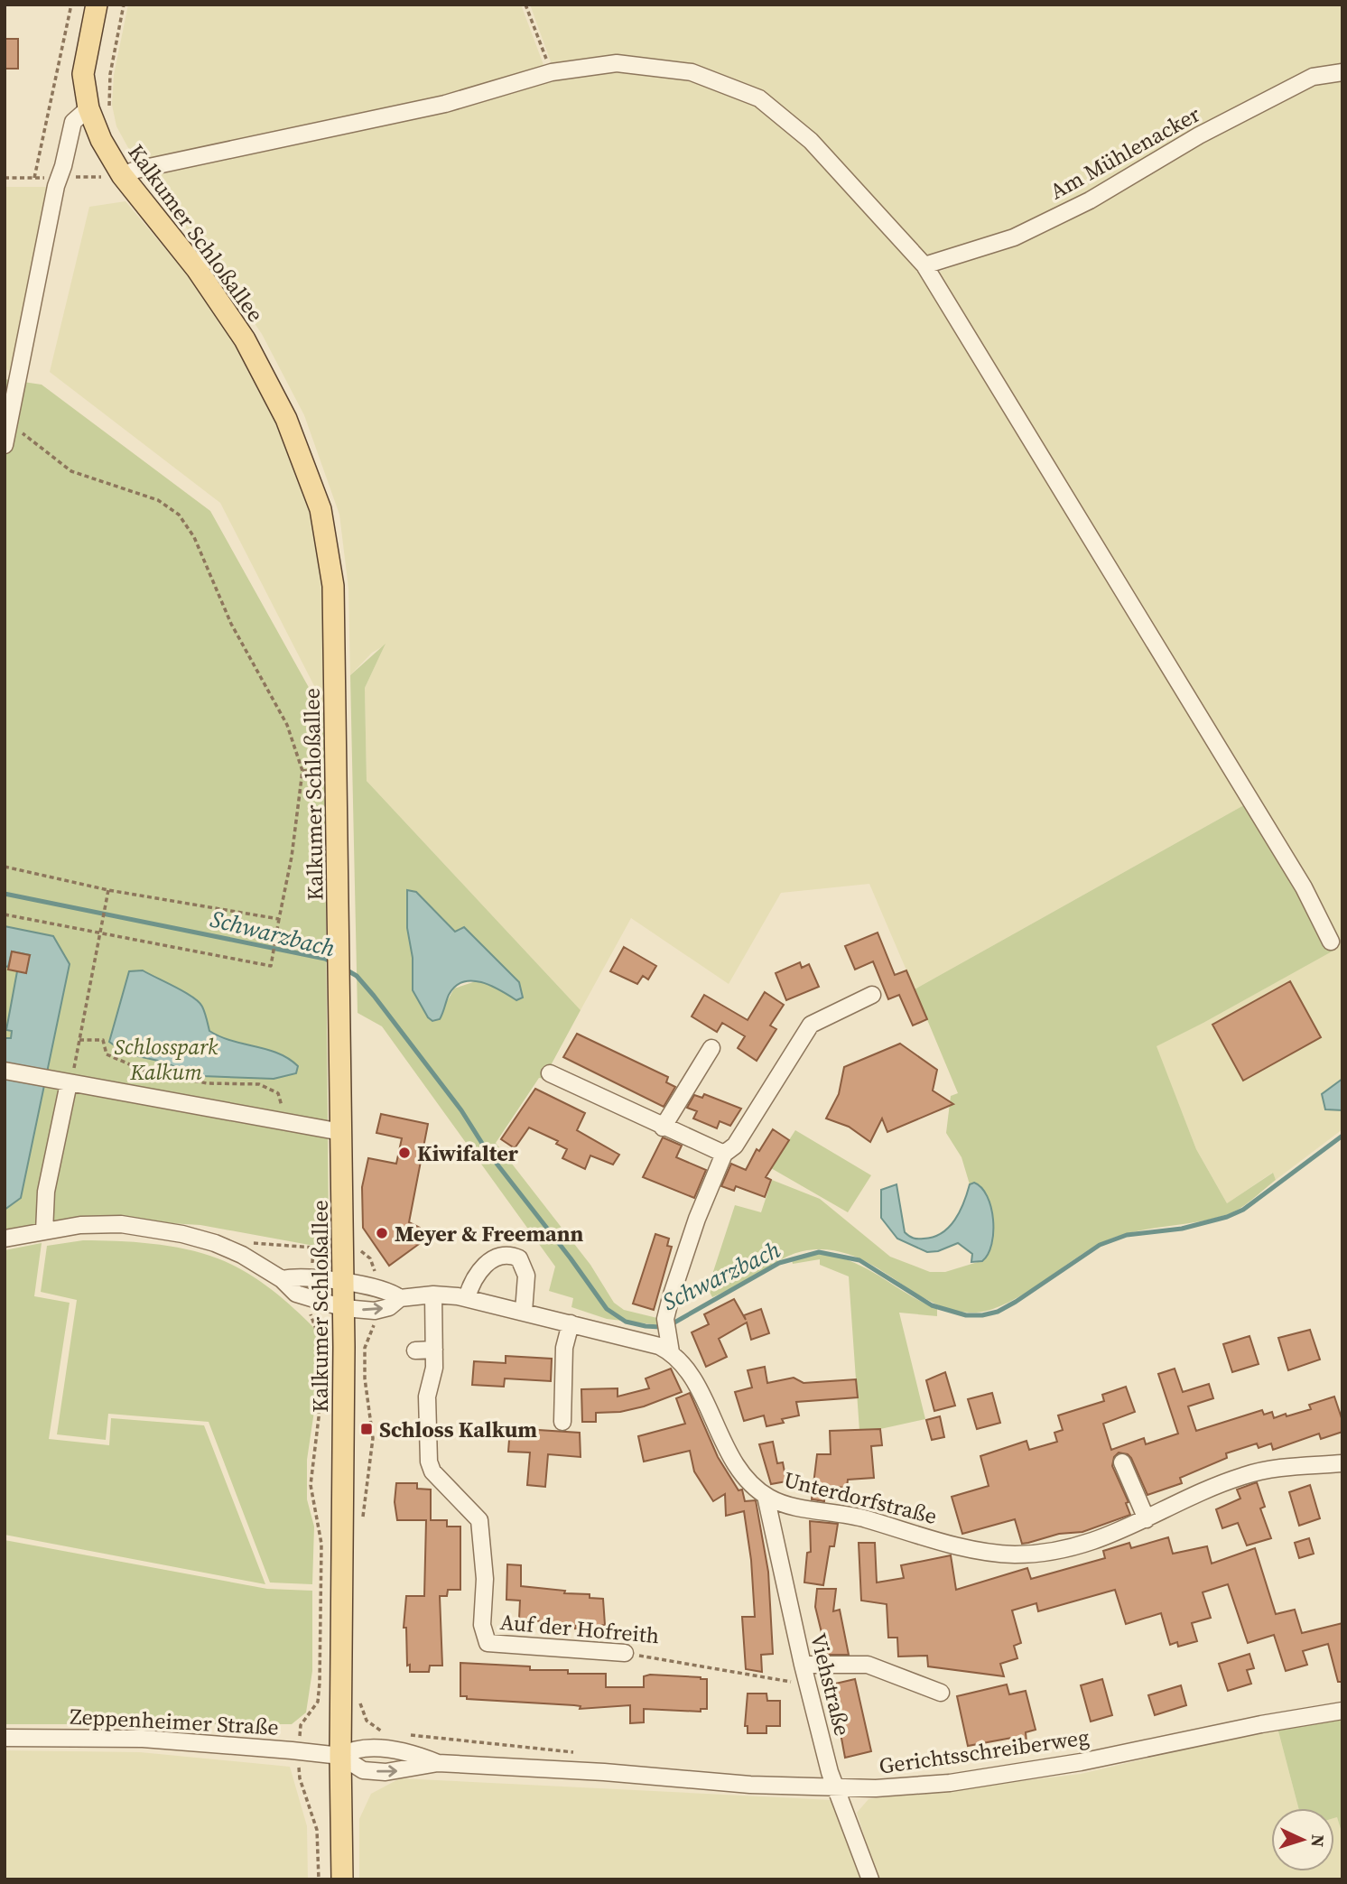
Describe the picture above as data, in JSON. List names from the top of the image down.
{
  "streets": {
    "main road": ["Kalkumer Schloßallee"],
    "street": [
      "Am Mühlenacker",
      "Unterdorfstraße",
      "Auf der Hofreith",
      "Viehstraße",
      "Zeppenheimer Straße",
      "Gerichtsschreiberweg"
    ]
  },
  "crossings": [
    ["Kalkumer Schloßallee", "Unterdorfstraße"],
    ["Kalkumer Schloßallee", "Zeppenheimer Straße"],
    ["Kalkumer Schloßallee", "Gerichtsschreiberweg"],
    ["Unterdorfstraße", "Auf der Hofreith"],
    ["Unterdorfstraße", "Viehstraße"],
    ["Auf der Hofreith", "Viehstraße"],
    ["Viehstraße", "Gerichtsschreiberweg"],
    ["Zeppenheimer Straße", "Gerichtsschreiberweg"]
  ],
  "water": ["Schwarzbach"],
  "parks": ["Schlosspark Kalkum"],
  "places": {
    "other": ["Kiwifalter", "Meyer & Freemann"],
    "transit": ["Schloss Kalkum"]
  },
  "north": "right"
}
